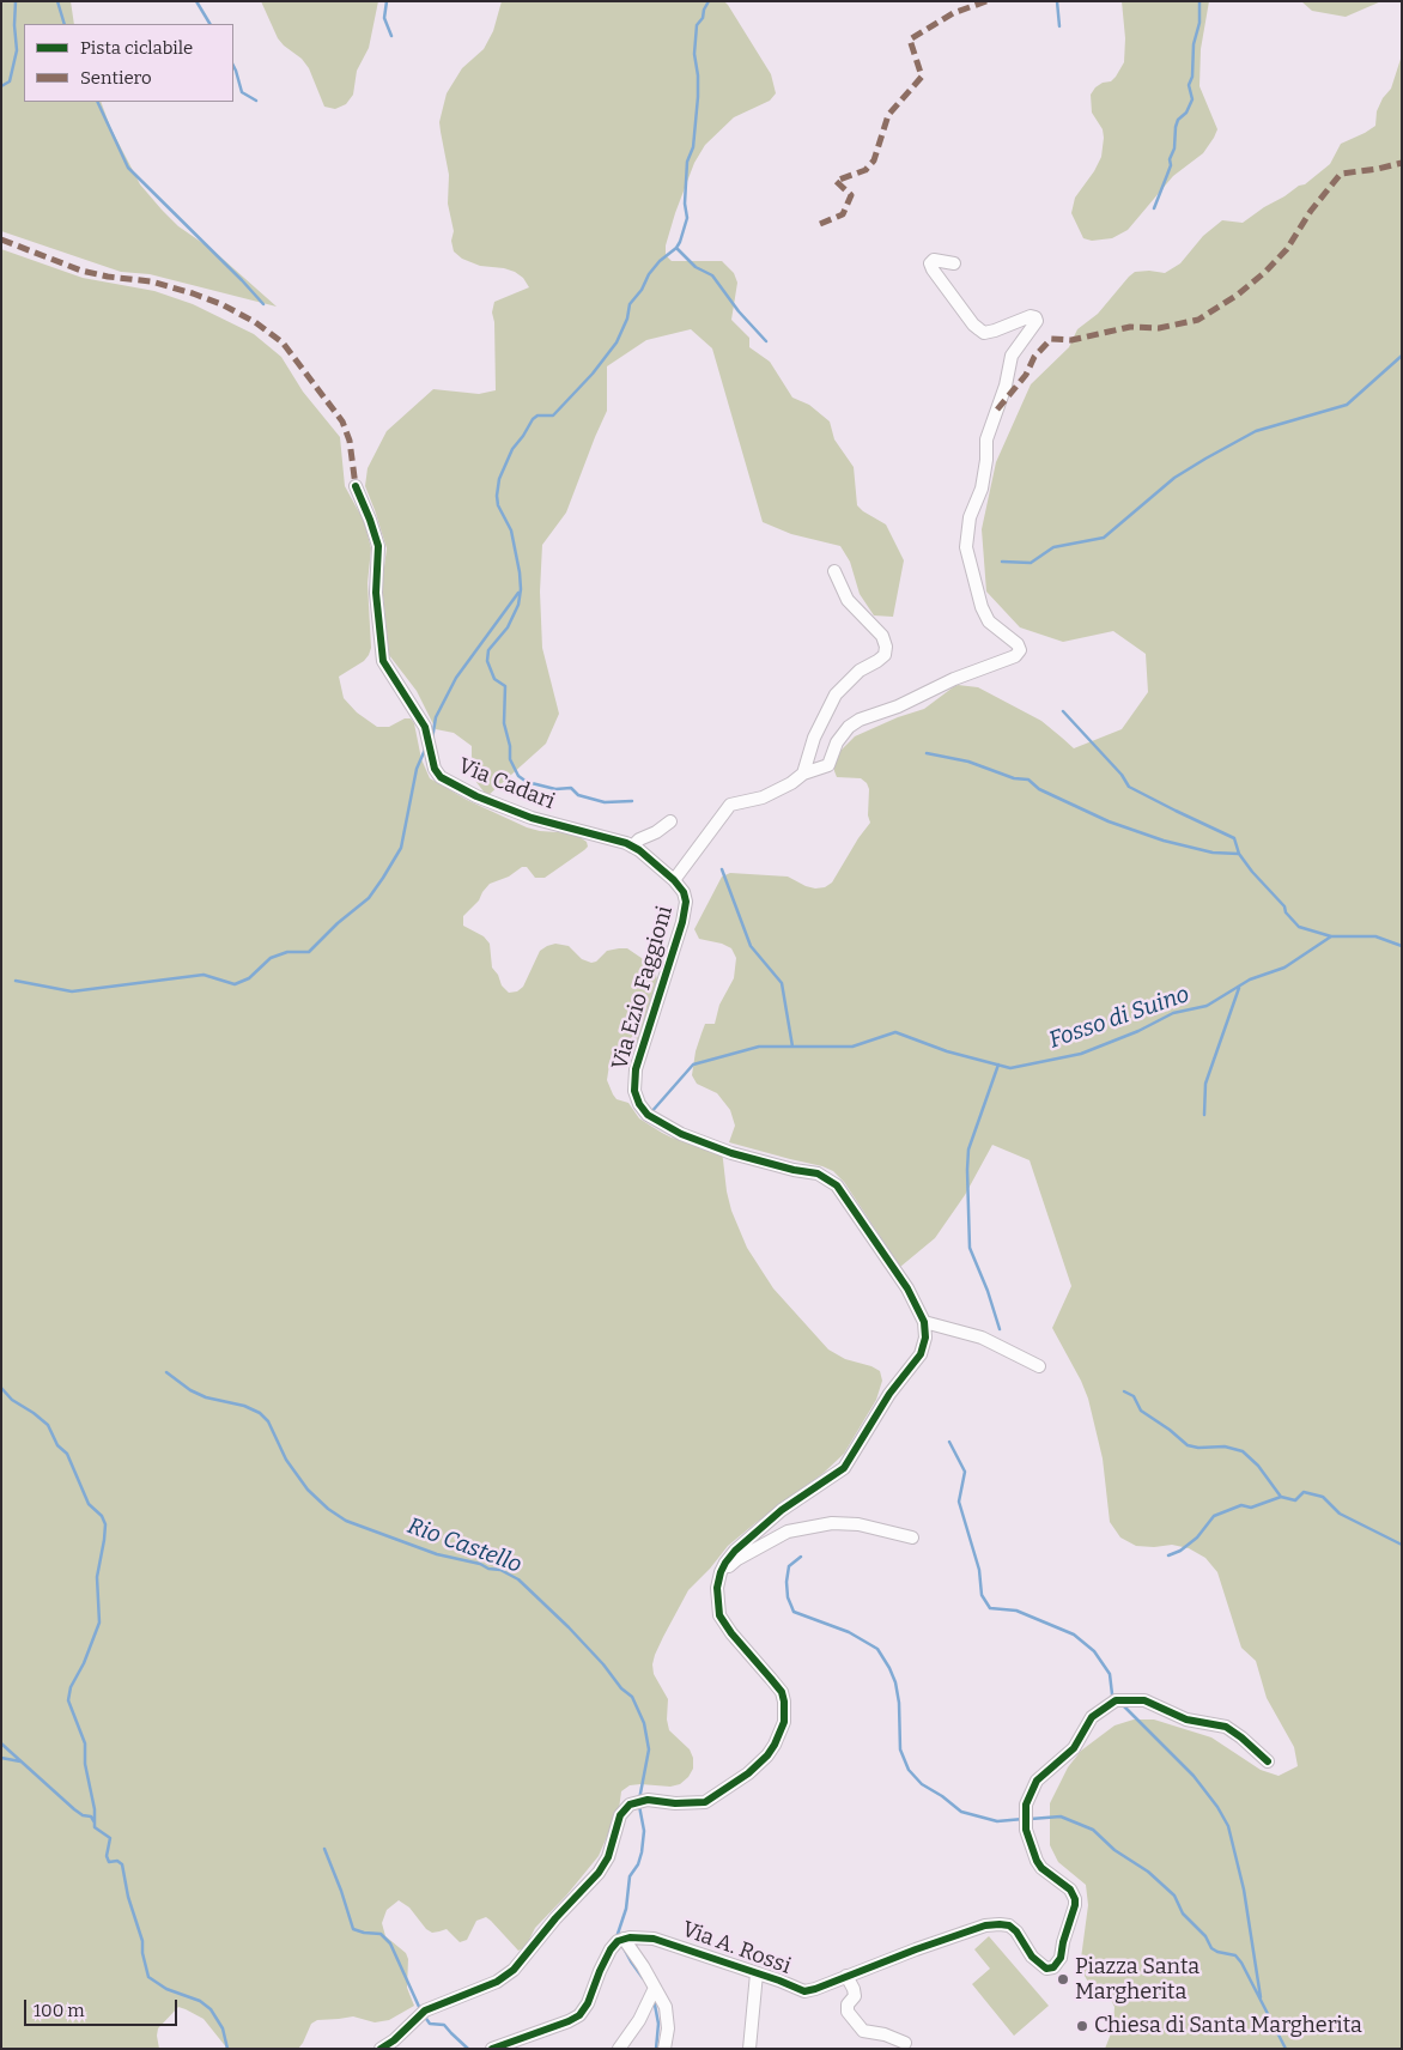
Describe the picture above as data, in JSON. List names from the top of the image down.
{
  "streets": {
    "street": ["Via Cadari", "Via Ezio Faggioni", "Via A. Rossi"]
  },
  "crossings": [
    ["Via Cadari", "Via Ezio Faggioni"]
  ],
  "water": ["Fosso di Suino", "Rio Castello"],
  "places": ["Piazza Santa Margherita", "Chiesa di Santa Margherita"],
  "legend": ["Pista ciclabile", "Sentiero"],
  "scale_bar": "100 m"
}
